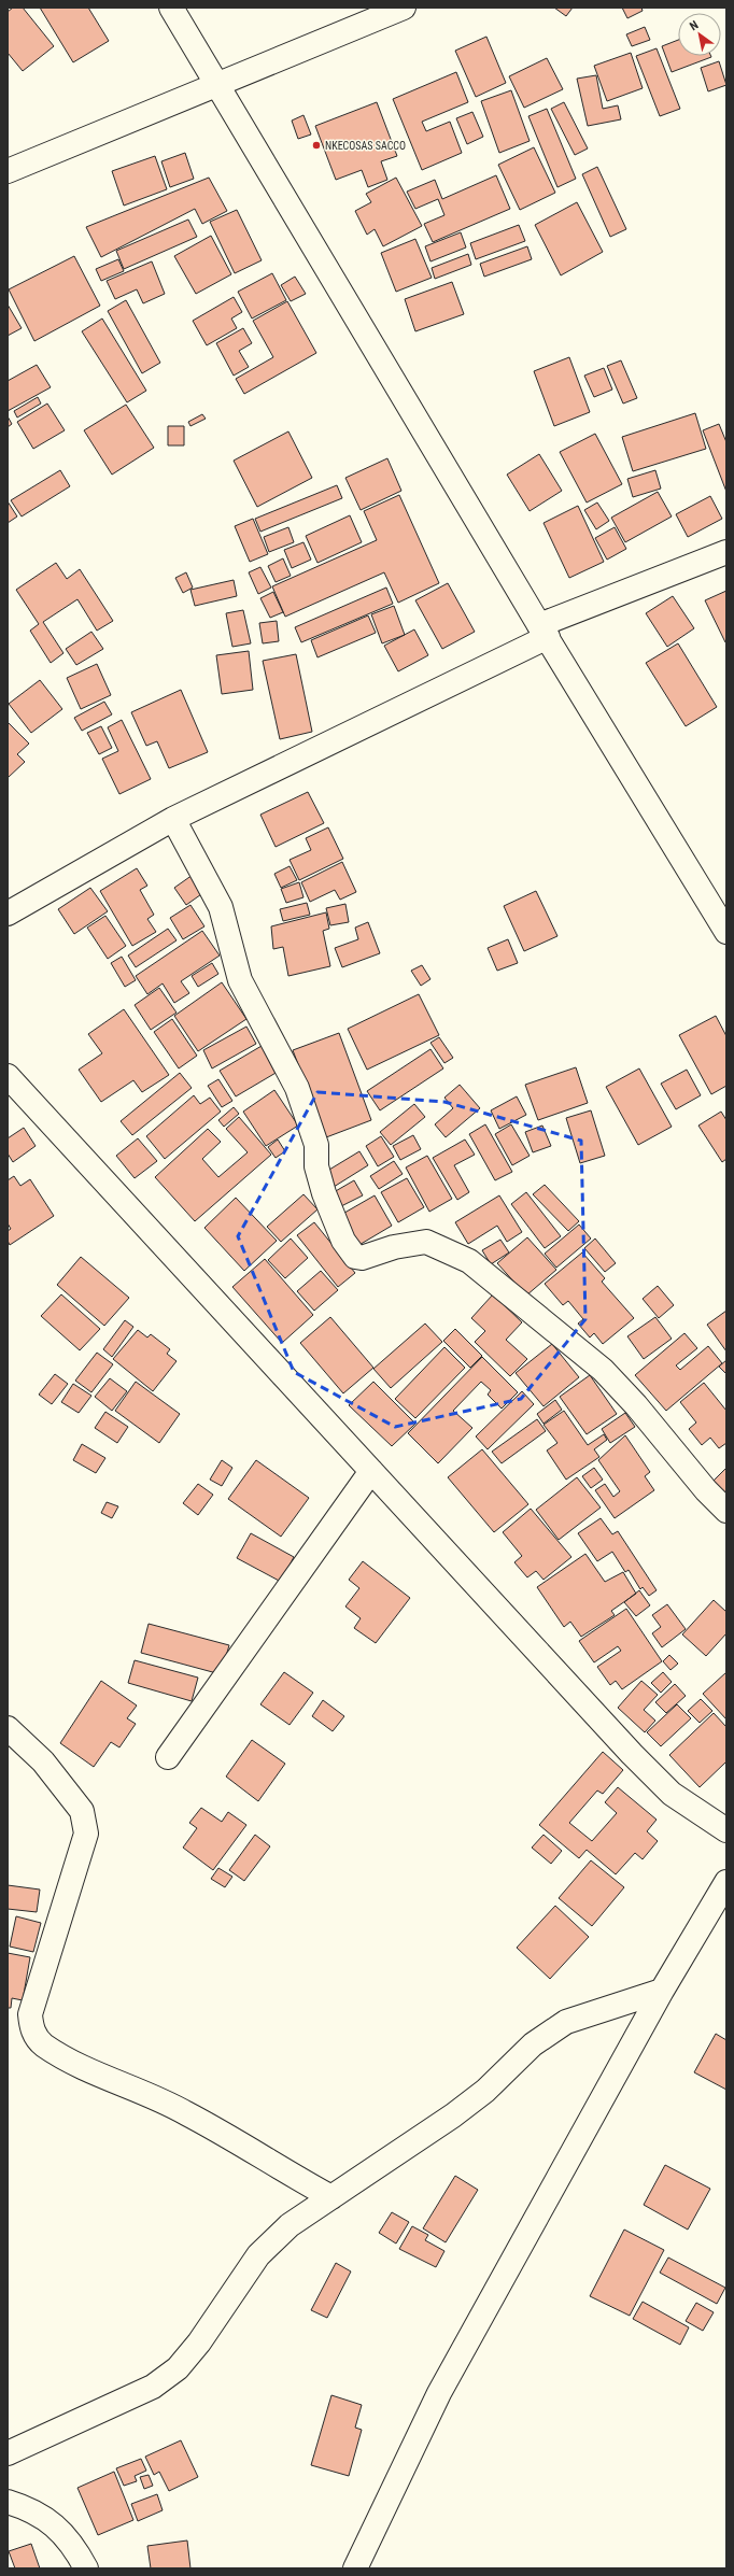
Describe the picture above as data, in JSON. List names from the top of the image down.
{
  "places": ["NKECOSAS SACCO"],
  "north": "top left"
}
